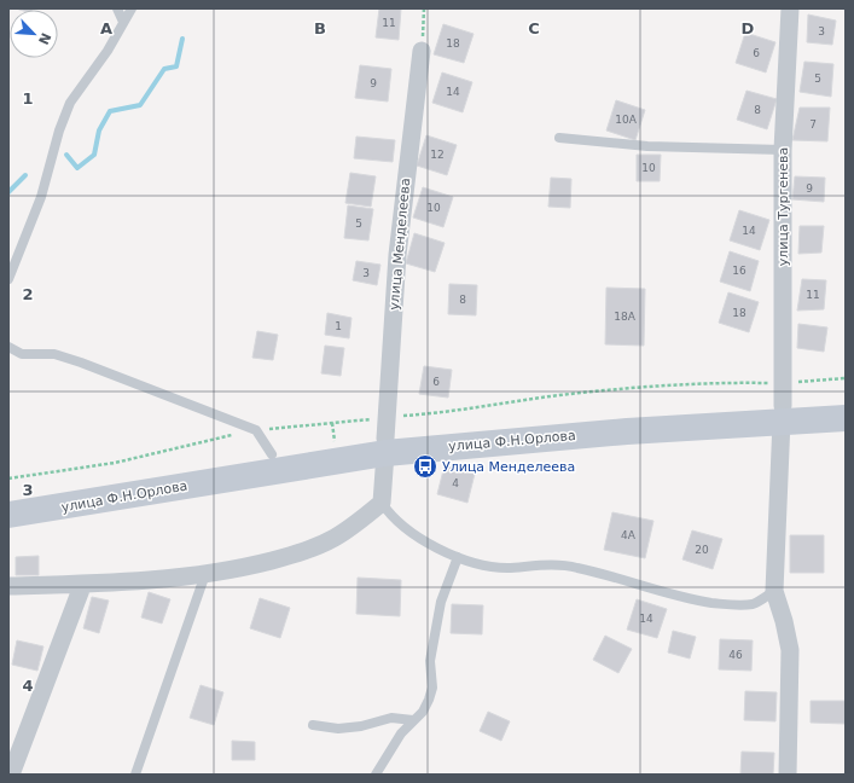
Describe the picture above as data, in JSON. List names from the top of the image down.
{
  "streets": {
    "street": ["улица Тургенева", "улица Менделеева", "улица Ф.Н.Орлова"]
  },
  "crossings": [
    ["улица Тургенева", "улица Ф.Н.Орлова"],
    ["улица Менделеева", "улица Ф.Н.Орлова"]
  ],
  "places": {
    "bus stop": ["Улица Менделеева"]
  },
  "house_numbers": [
    "11",
    "3",
    "18",
    "6",
    "5",
    "9",
    "14",
    "8",
    "10А",
    "7",
    "12",
    "10",
    "9",
    "10",
    "5",
    "14",
    "16",
    "3",
    "11",
    "8",
    "18",
    "18А",
    "1",
    "6",
    "4",
    "4А",
    "20",
    "14",
    "46"
  ],
  "north": "bottom right",
  "grid": {
    "columns": [
      "A",
      "B",
      "C",
      "D"
    ],
    "rows": [
      "1",
      "2",
      "3",
      "4"
    ]
  }
}
